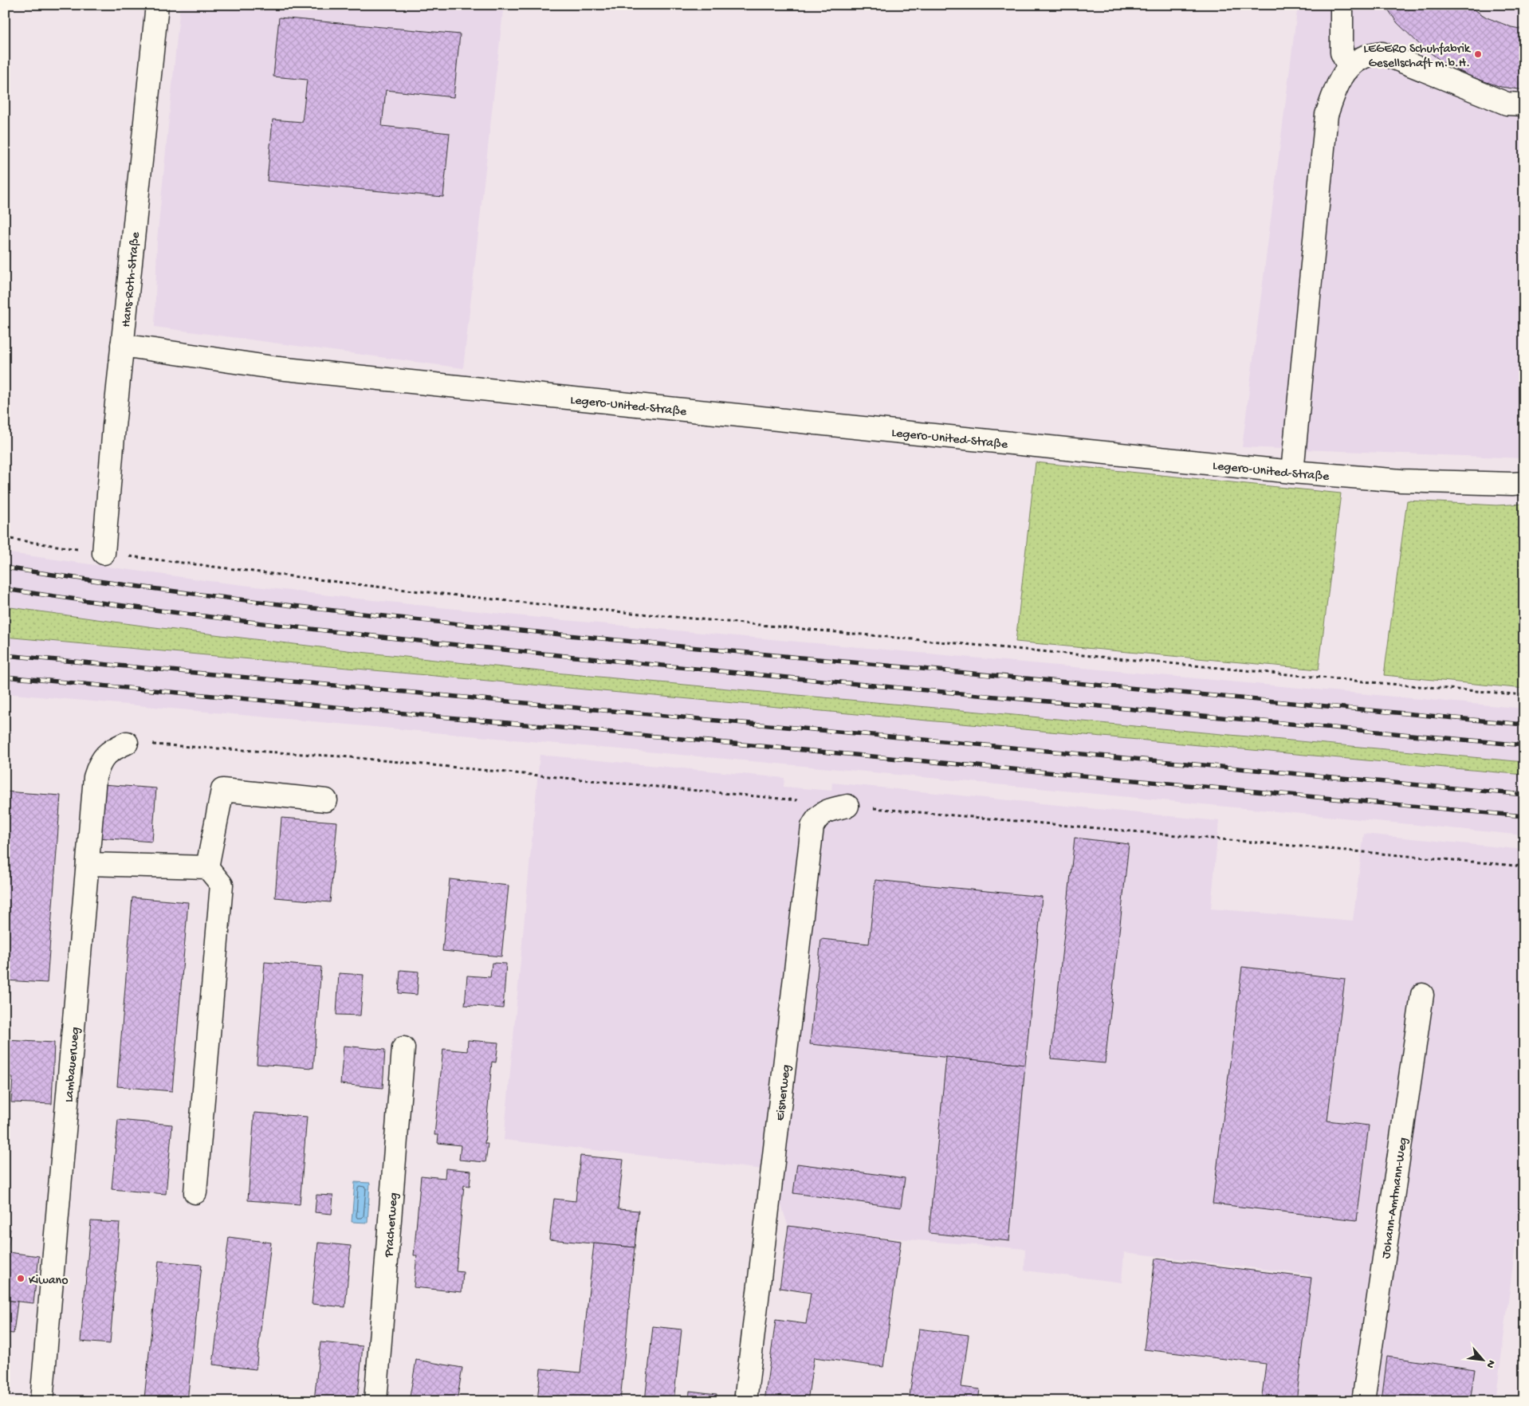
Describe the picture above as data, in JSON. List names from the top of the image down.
{
  "streets": {
    "street": [
      "Hans-Roth-Straße",
      "Legero-United-Straße",
      "Lambauerweg",
      "Eisnerweg",
      "Johann-Amtmann-Weg",
      "Pracherweg"
    ]
  },
  "crossings": [
    ["Hans-Roth-Straße", "Legero-United-Straße"]
  ],
  "places": ["LEGERO Schuhfabrik Gesellschaft m.b.H.", "Kiwano"],
  "north": "bottom right"
}
